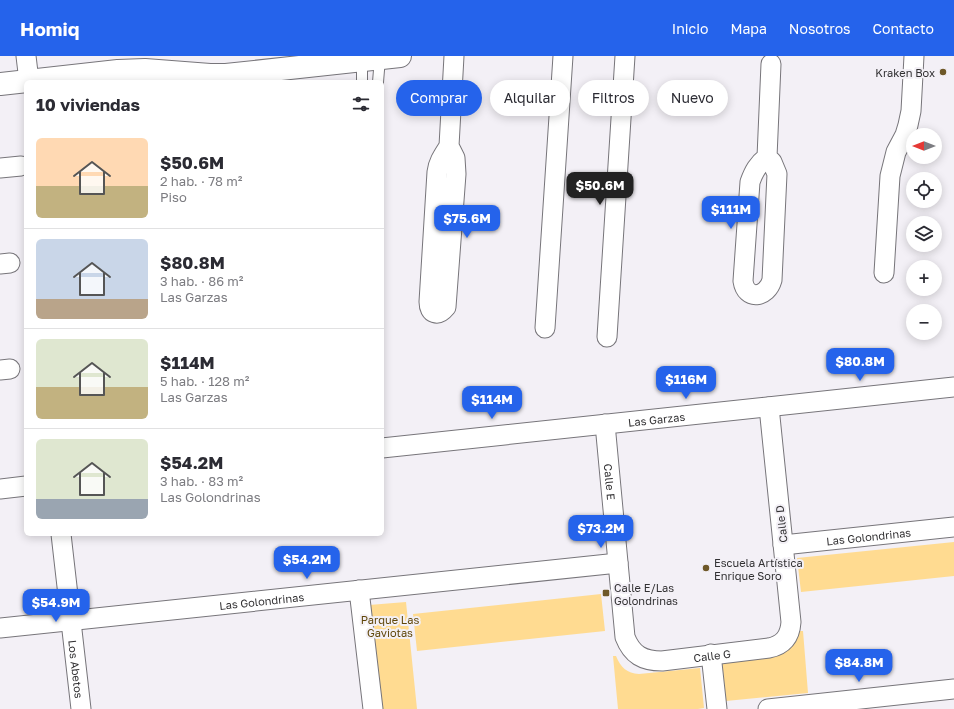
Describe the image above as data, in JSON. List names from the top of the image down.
{
  "streets": {
    "street": [
      "Las Garzas",
      "Calle E",
      "Calle D",
      "Las Golondrinas",
      "Calle G",
      "Los Abetos"
    ]
  },
  "crossings": [
    ["Las Garzas", "Calle E"],
    ["Las Garzas", "Calle D"],
    ["Calle E", "Las Golondrinas"],
    ["Calle E", "Calle G"],
    ["Calle D", "Las Golondrinas"],
    ["Calle D", "Calle G"],
    ["Las Golondrinas", "Los Abetos"]
  ],
  "parks": ["Parque Las Gaviotas"],
  "places": {
    "other": ["Kraken Box", "Escuela Artística Enrique Soro"],
    "transit": ["Calle E/Las Golondrinas"]
  },
  "north": "left",
  "page": {
    "header": "Homiq",
    "nav": [
      "Inicio",
      "Mapa",
      "Nosotros",
      "Contacto"
    ],
    "chip": [
      "Comprar",
      "Alquilar",
      "Filtros",
      "Nuevo"
    ],
    "heading": "10 viviendas",
    "map_buttons": ["+", "−"],
    "list": [
      {
        "name": "$50.6M",
        "note": "2 hab. · 78 m² · Piso"
      },
      {
        "name": "$80.8M",
        "note": "3 hab. · 86 m² · Las Garzas"
      },
      {
        "name": "$114M",
        "note": "5 hab. · 128 m² · Las Garzas"
      },
      {
        "name": "$54.2M",
        "note": "3 hab. · 83 m² · Las Golondrinas"
      }
    ],
    "price": [
      "$50.6M",
      "$111M",
      "$75.6M",
      "$80.8M",
      "$116M",
      "$114M",
      "$73.2M",
      "$54.2M",
      "$54.9M",
      "$84.8M"
    ]
  }
}
